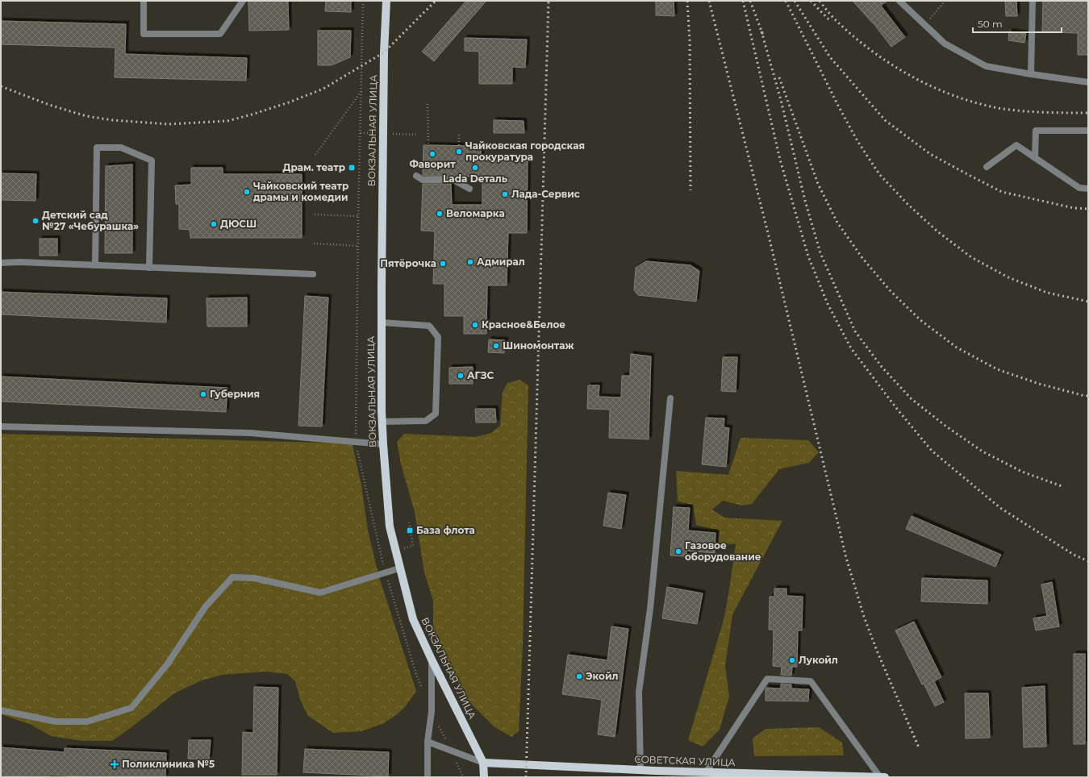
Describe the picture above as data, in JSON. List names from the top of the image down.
{
  "streets": {
    "main road": ["ВОКЗАЛЬНАЯ УЛИЦА", "СОВЕТСКАЯ УЛИЦА"]
  },
  "crossings": [
    ["ВОКЗАЛЬНАЯ УЛИЦА", "СОВЕТСКАЯ УЛИЦА"]
  ],
  "places": {
    "other": [
      "Чайковская городская прокуратура",
      "Фаворит",
      "Lada Dеталь",
      "Чайковский театр драмы и комедии",
      "Лада-Сервис",
      "Веломарка",
      "Детский сад №27 «Чебурашка»",
      "ДЮСШ",
      "Адмирал",
      "Пятёрочка",
      "Красное&Белое",
      "Шиномонтаж",
      "АГЗС",
      "Губерния",
      "Газовое оборудование",
      "Лукойл",
      "Экойл"
    ],
    "transit": ["Драм. театр", "База флота"],
    "health": ["Поликлиника №5"]
  },
  "scale_bar": "50 m"
}
